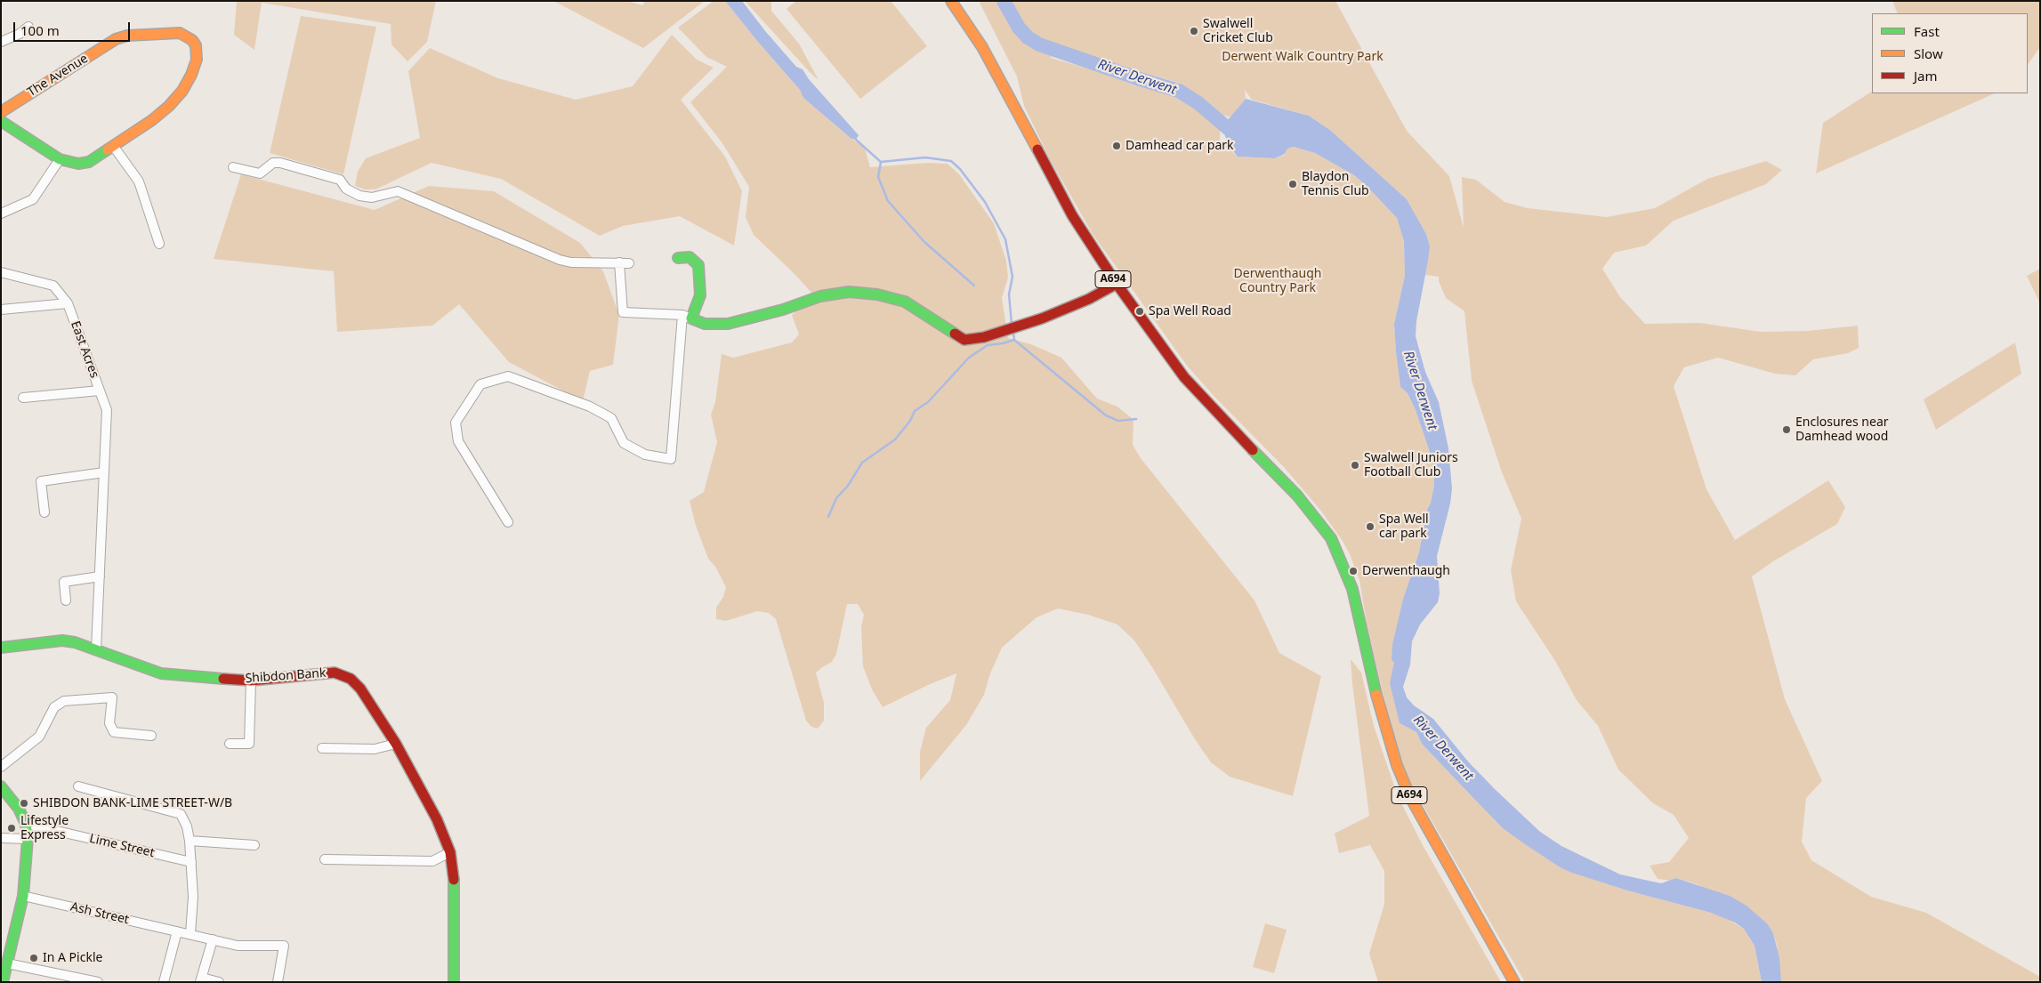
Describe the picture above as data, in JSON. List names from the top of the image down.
{
  "streets": {
    "street": [
      "The Avenue",
      "A694",
      "East Acres",
      "Shibdon Bank",
      "Lime Street",
      "Ash Street"
    ]
  },
  "crossings": [
    ["East Acres", "Shibdon Bank"]
  ],
  "water": ["River Derwent"],
  "parks": ["Derwent Walk Country Park", "Derwenthaugh Country Park"],
  "places": [
    "Swalwell Cricket Club",
    "Damhead car park",
    "Blaydon Tennis Club",
    "Spa Well Road",
    "Enclosures near Damhead wood",
    "Swalwell Juniors Football Club",
    "Spa Well car park",
    "Derwenthaugh",
    "SHIBDON BANK-LIME STREET-W/B",
    "Lifestyle Express",
    "In A Pickle"
  ],
  "legend": ["Fast", "Slow", "Jam"],
  "scale_bar": "100 m"
}
